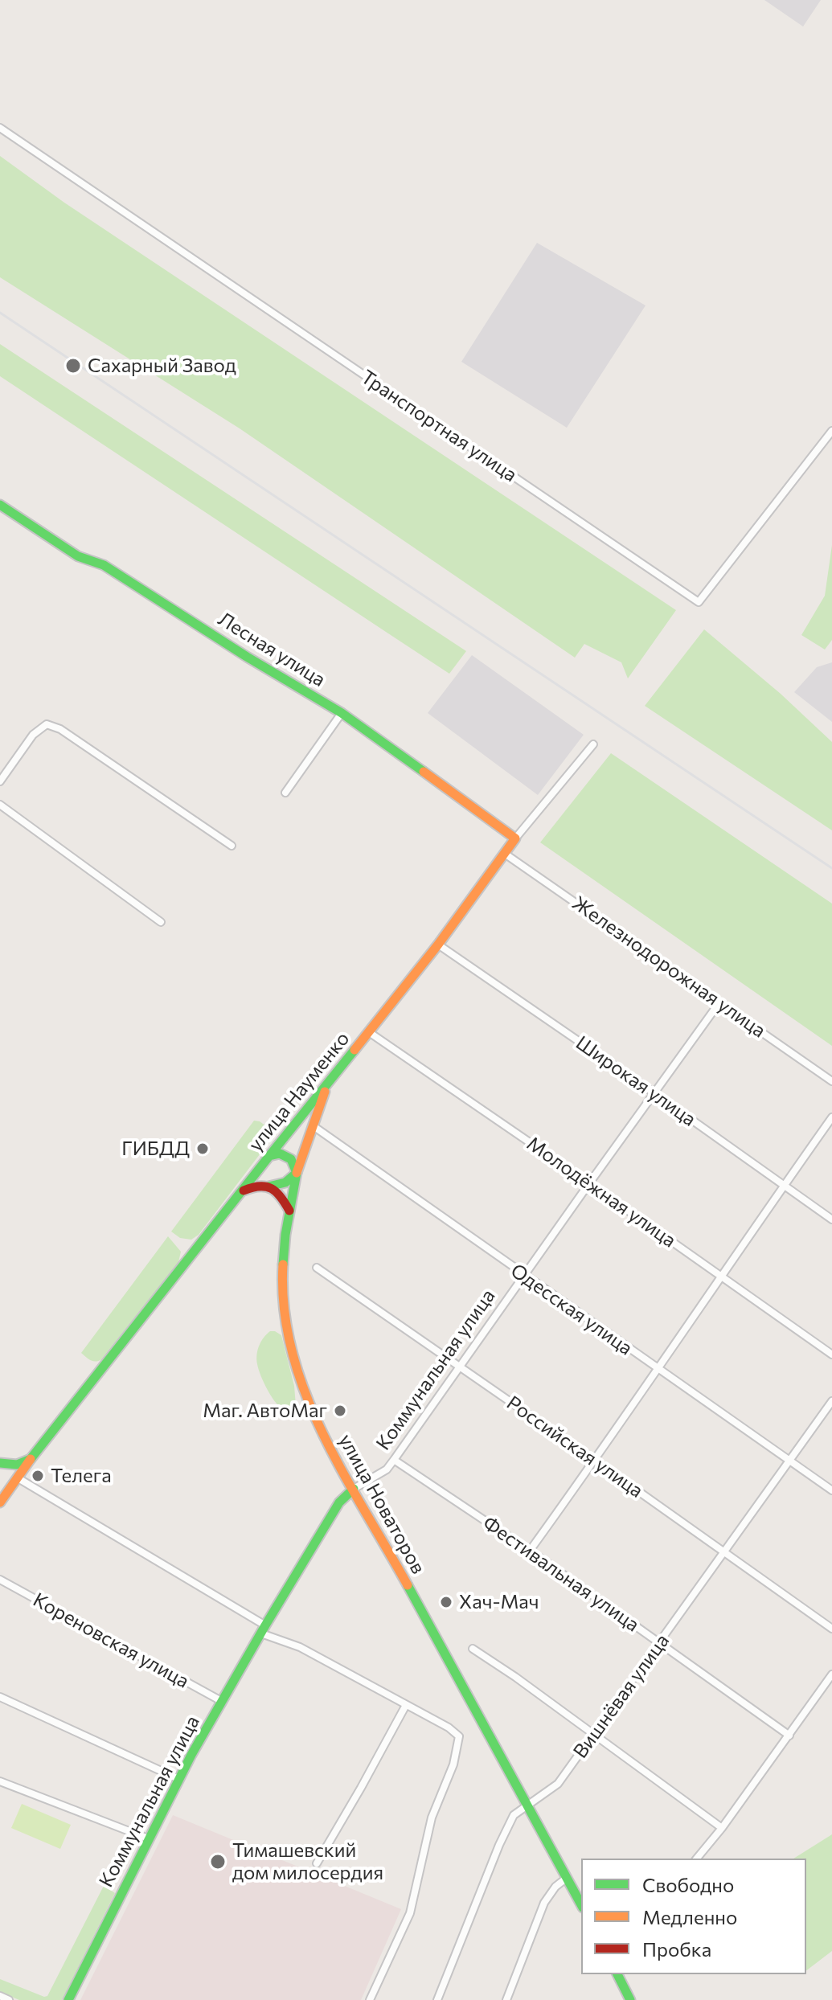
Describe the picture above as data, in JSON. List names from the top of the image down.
{
  "streets": {
    "main road": [
      "Лесная улица",
      "улица Науменко",
      "Коммунальная улица",
      "улица Новаторов"
    ],
    "street": [
      "Транспортная улица",
      "Железнодорожная улица",
      "Широкая улица",
      "Молодёжная улица",
      "Одесская улица",
      "Российская улица",
      "Фестивальная улица",
      "Кореновская улица",
      "Вишнёвая улица"
    ]
  },
  "crossings": [
    ["Лесная улица", "улица Науменко"],
    ["Железнодорожная улица", "улица Науменко"],
    ["Железнодорожная улица", "Коммунальная улица"],
    ["Широкая улица", "улица Науменко"],
    ["Широкая улица", "Коммунальная улица"],
    ["улица Науменко", "Молодёжная улица"],
    ["улица Науменко", "улица Новаторов"],
    ["Молодёжная улица", "Коммунальная улица"],
    ["Одесская улица", "Коммунальная улица"],
    ["Одесская улица", "улица Новаторов"],
    ["Одесская улица", "Вишнёвая улица"],
    ["Коммунальная улица", "Российская улица"],
    ["Коммунальная улица", "улица Новаторов"],
    ["Коммунальная улица", "Фестивальная улица"],
    ["Коммунальная улица", "Кореновская улица"],
    ["Российская улица", "Вишнёвая улица"],
    ["улица Новаторов", "Вишнёвая улица"],
    ["Фестивальная улица", "Вишнёвая улица"]
  ],
  "places": [
    "Сахарный Завод",
    "ГИБДД",
    "Маг. АвтоМаг",
    "Телега",
    "Хач-Мач",
    "Тимашевский дом милосердия"
  ],
  "legend": ["Свободно", "Медленно", "Пробка"]
}
